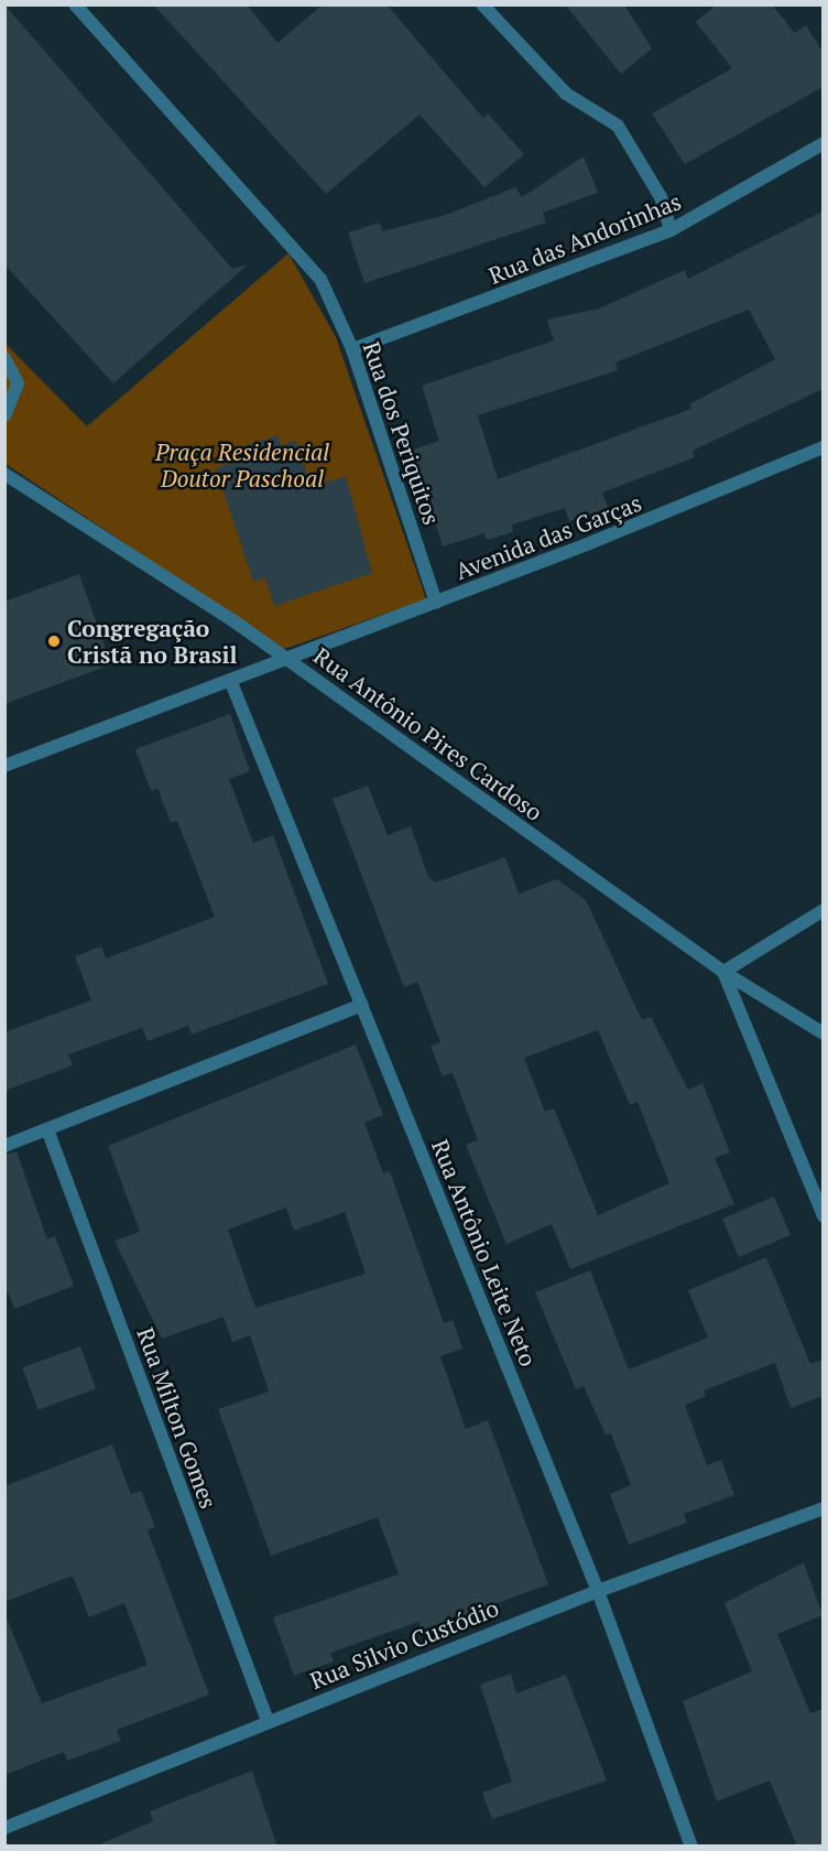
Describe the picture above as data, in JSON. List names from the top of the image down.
{
  "streets": {
    "street": [
      "Rua das Andorinhas",
      "Rua dos Periquitos",
      "Avenida das Garças",
      "Rua Antônio Pires Cardoso",
      "Rua Antônio Leite Neto",
      "Rua Milton Gomes",
      "Rua Silvio Custódio"
    ]
  },
  "crossings": [
    ["Rua das Andorinhas", "Rua dos Periquitos"],
    ["Rua dos Periquitos", "Avenida das Garças"],
    ["Avenida das Garças", "Rua Antônio Pires Cardoso"],
    ["Avenida das Garças", "Rua Antônio Leite Neto"],
    ["Rua Antônio Leite Neto", "Rua Silvio Custódio"],
    ["Rua Milton Gomes", "Rua Silvio Custódio"]
  ],
  "parks": ["Praça Residencial Doutor Paschoal"],
  "places": ["Congregação Cristã no Brasil"]
}
